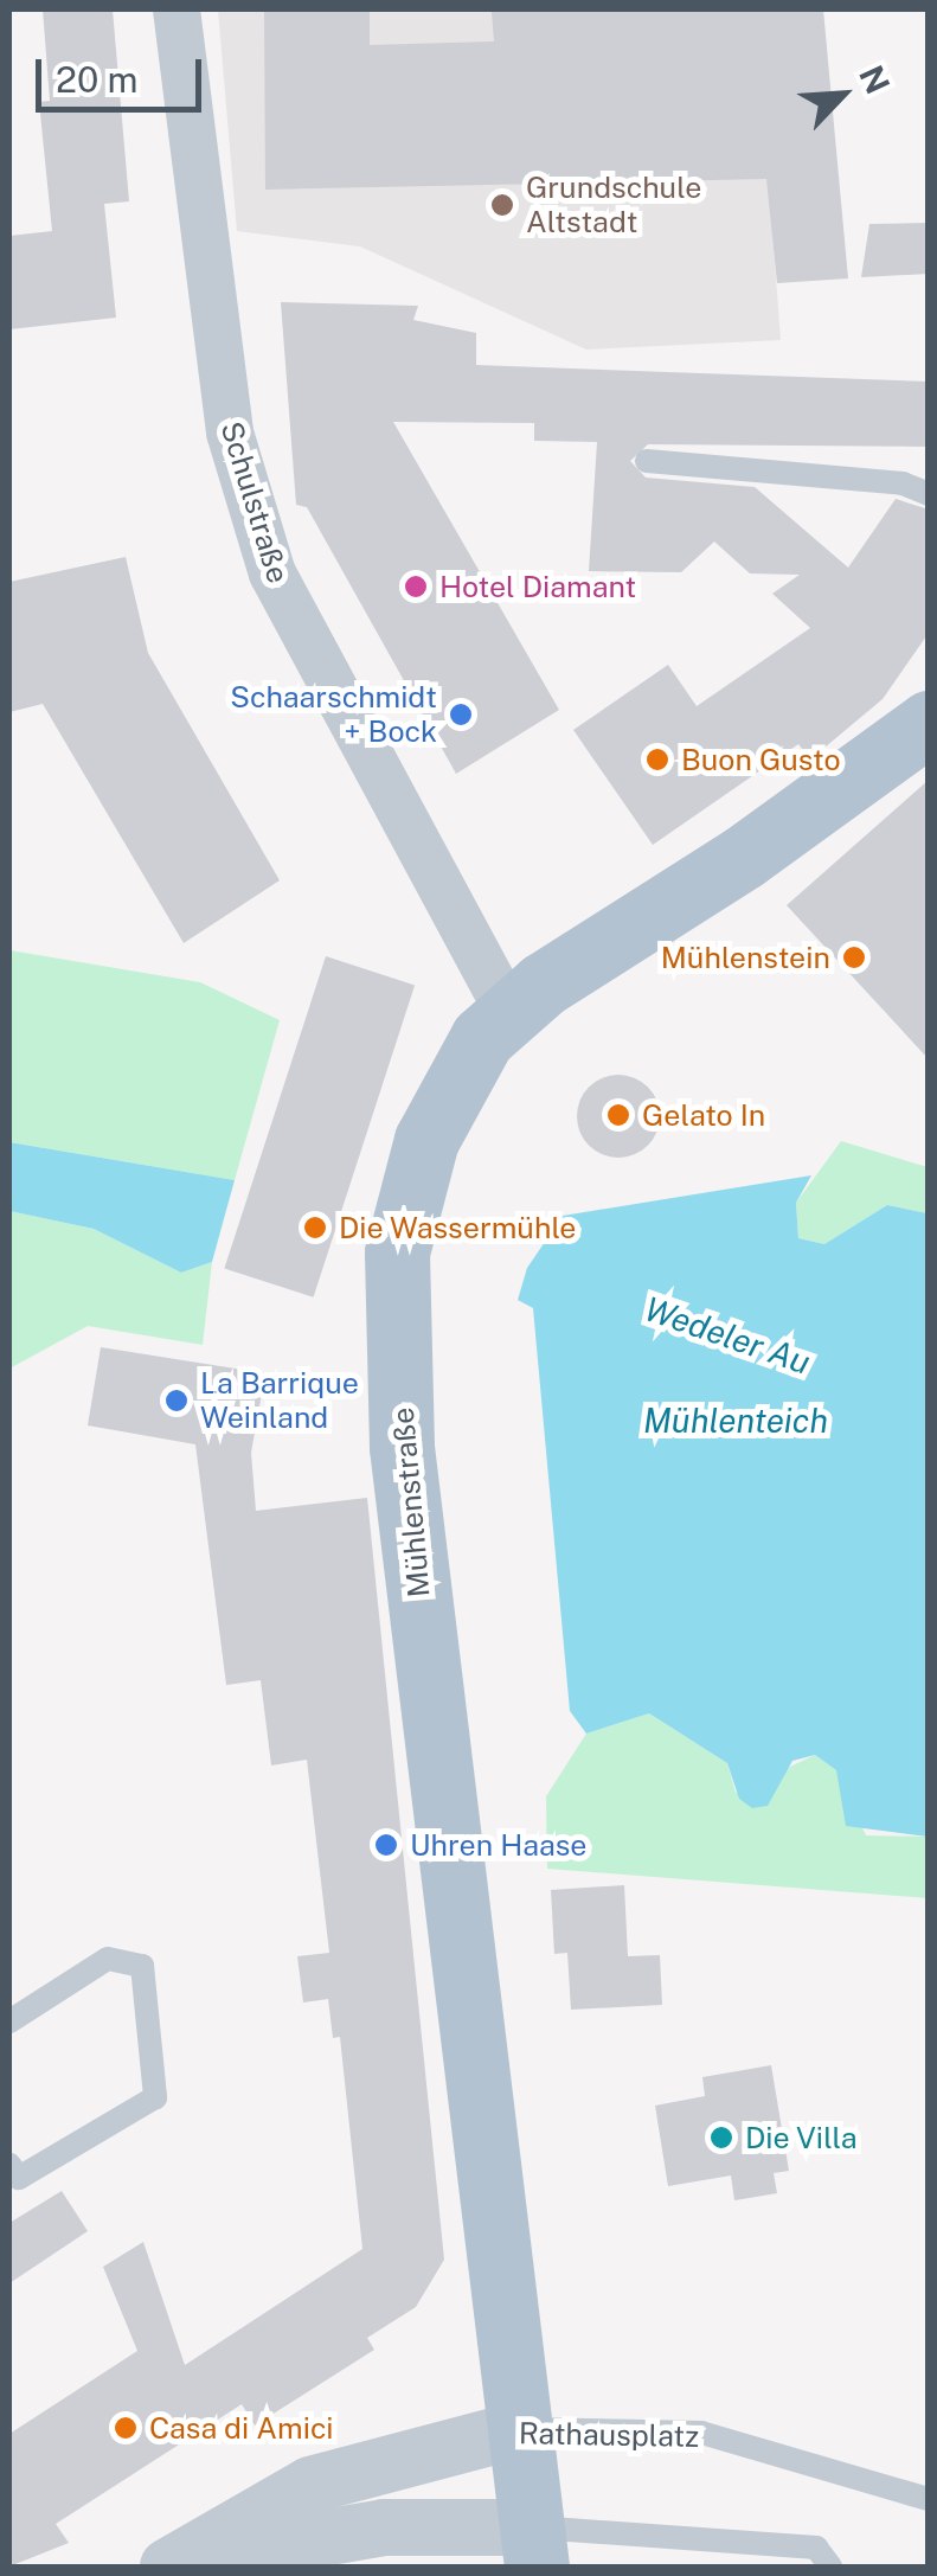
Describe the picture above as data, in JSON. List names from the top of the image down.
{
  "streets": {
    "main road": ["Mühlenstraße"],
    "street": ["Schulstraße", "Rathausplatz"]
  },
  "crossings": [
    ["Schulstraße", "Mühlenstraße"],
    ["Mühlenstraße", "Rathausplatz"]
  ],
  "water": ["Wedeler Au", "Mühlenteich"],
  "places": [
    "Grundschule Altstadt",
    "Hotel Diamant",
    "Schaarschmidt + Bock",
    "Buon Gusto",
    "Mühlenstein",
    "Gelato In",
    "Die Wassermühle",
    "La Barrique Weinland",
    "Uhren Haase",
    "Die Villa",
    "Casa di Amici"
  ],
  "scale_bar": "20 m",
  "north": "top right"
}
